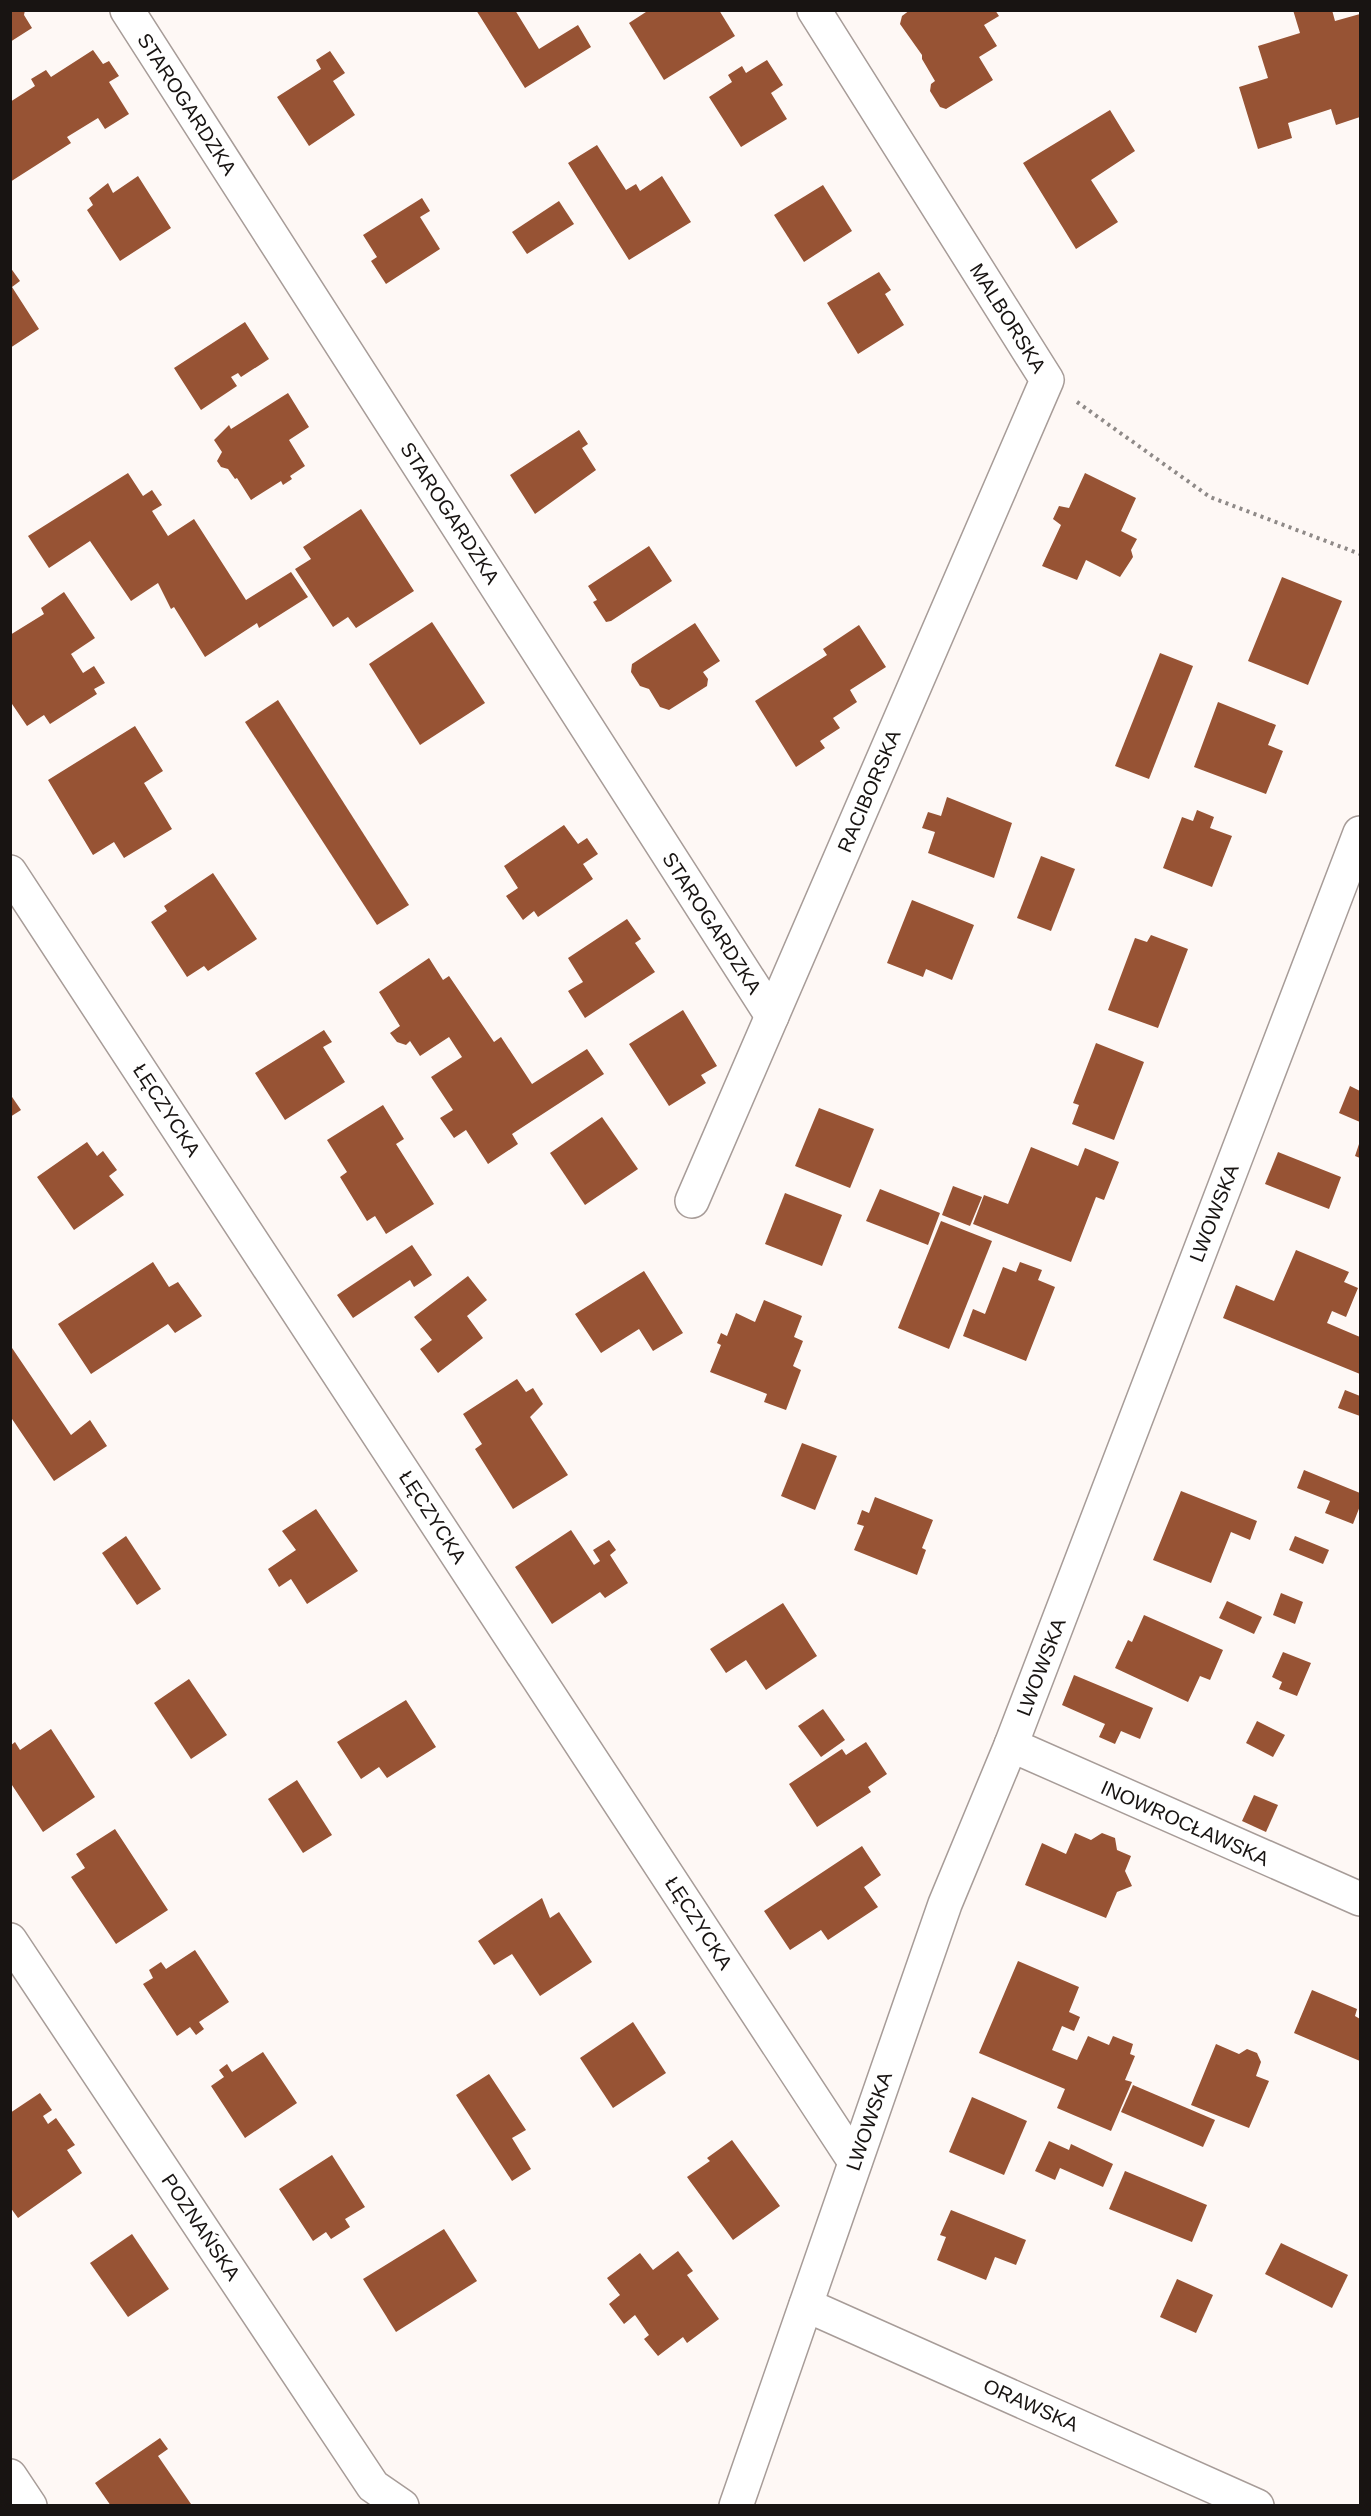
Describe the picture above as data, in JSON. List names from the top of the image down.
{
  "streets": {
    "street": [
      "STAROGARDZKA",
      "MALBORSKA",
      "RACIBORSKA",
      "ŁĘCZYCKA",
      "LWOWSKA",
      "INOWROCŁAWSKA",
      "POZNAŃSKA",
      "ORAWSKA"
    ]
  },
  "crossings": [
    ["STAROGARDZKA", "RACIBORSKA"],
    ["MALBORSKA", "RACIBORSKA"],
    ["ŁĘCZYCKA", "LWOWSKA"],
    ["LWOWSKA", "INOWROCŁAWSKA"],
    ["LWOWSKA", "ORAWSKA"]
  ]
}
